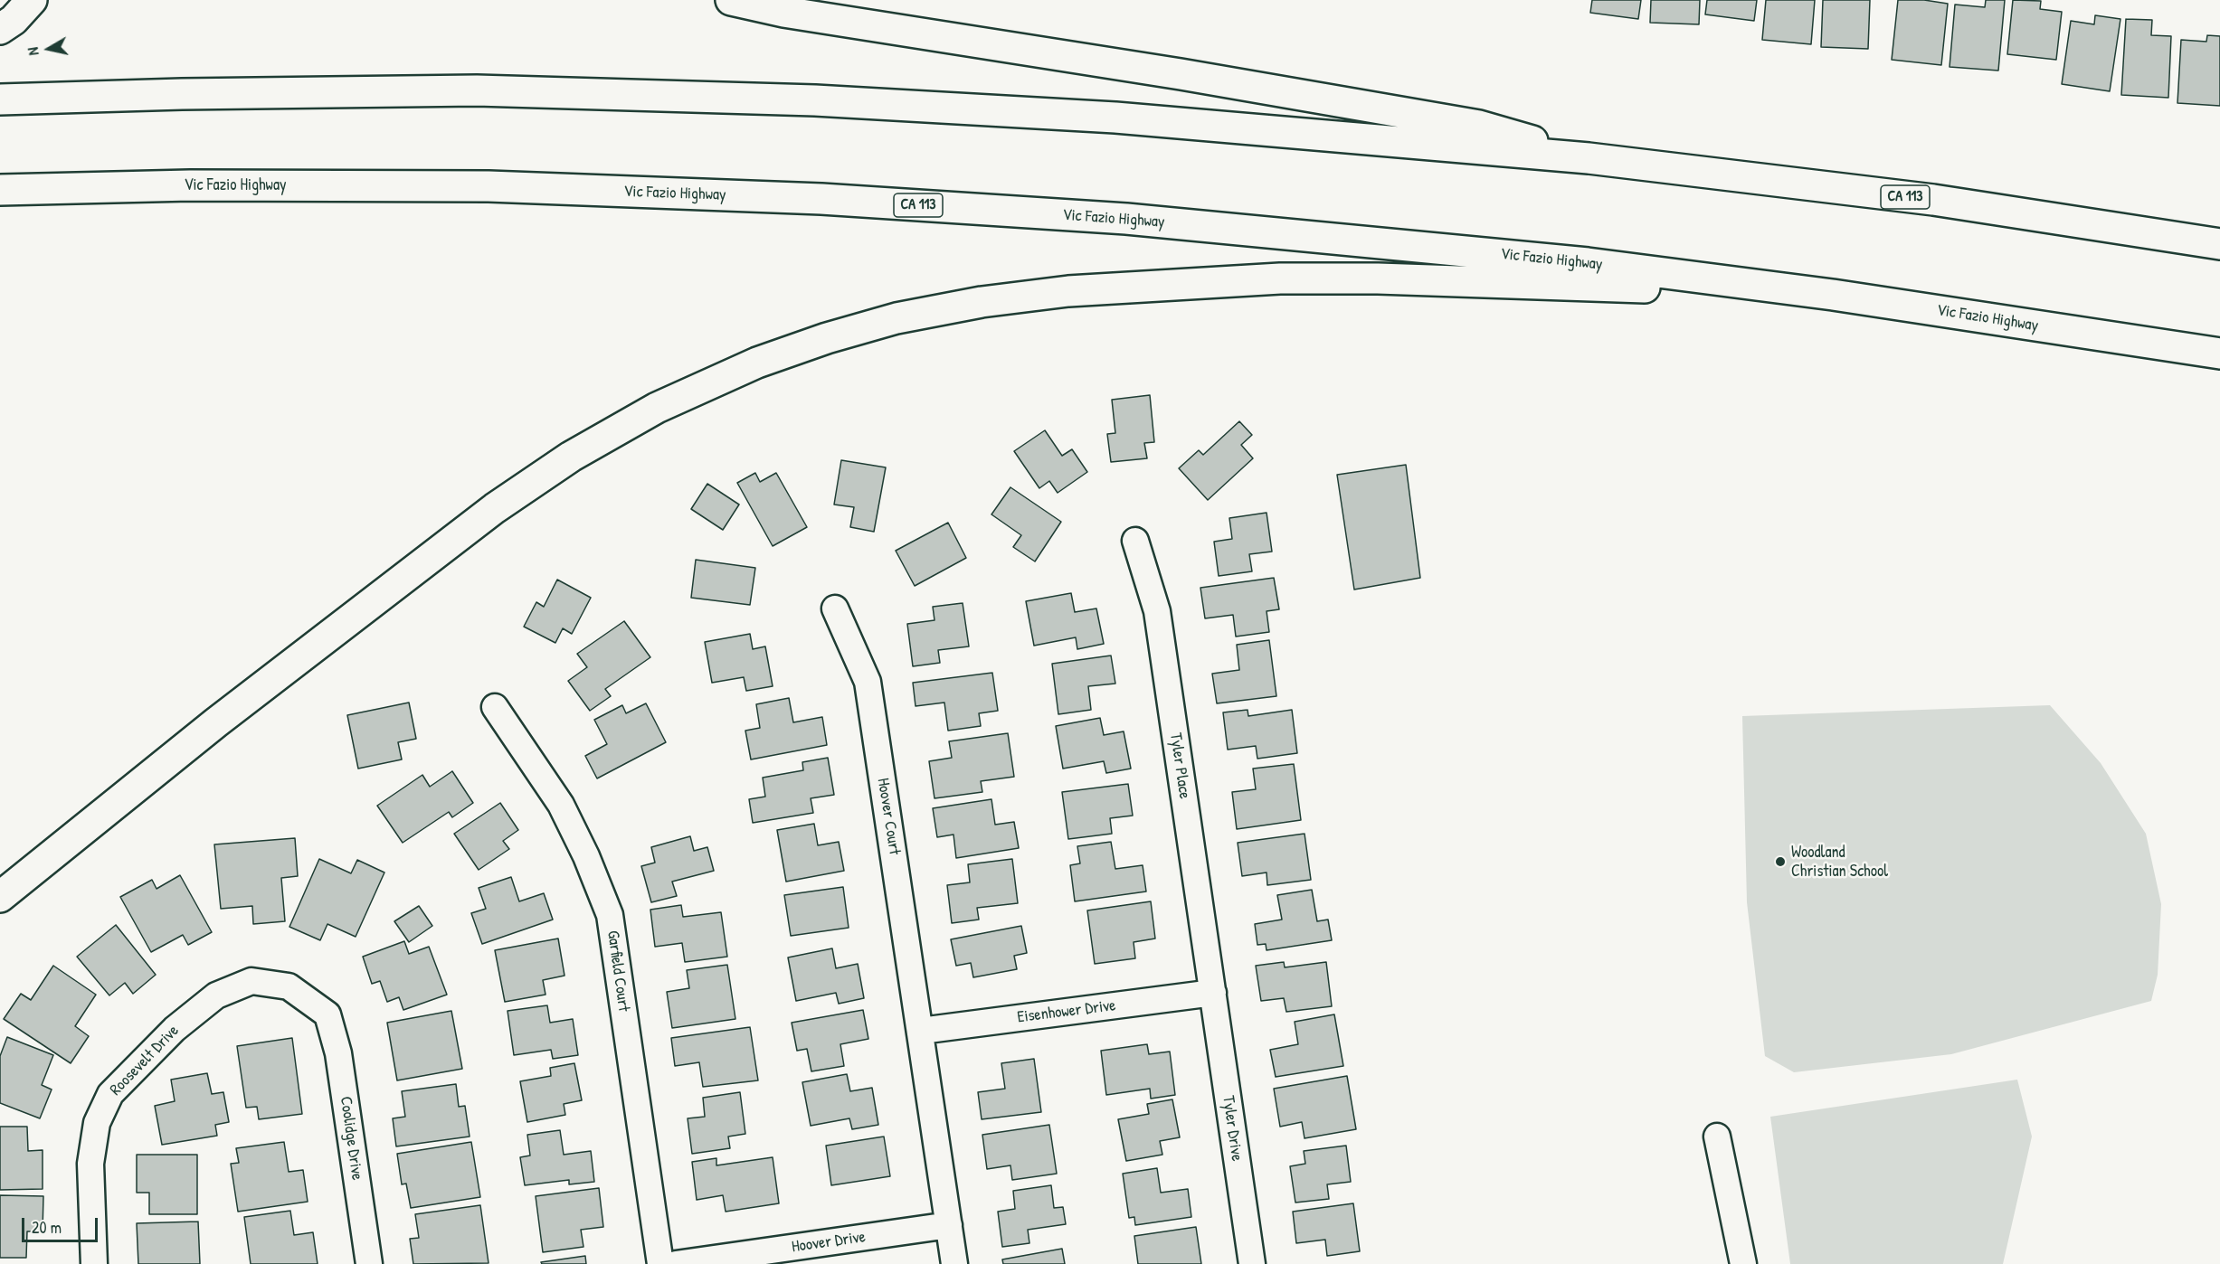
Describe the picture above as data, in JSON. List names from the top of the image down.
{
  "streets": {
    "highway": ["Vic Fazio Highway", "CA 113"],
    "street": [
      "Tyler Place",
      "Hoover Court",
      "Garfield Court",
      "Eisenhower Drive",
      "Roosevelt Drive",
      "Tyler Drive",
      "Coolidge Drive",
      "Hoover Drive"
    ]
  },
  "crossings": [
    ["Tyler Place", "Eisenhower Drive"],
    ["Tyler Place", "Tyler Drive"],
    ["Hoover Court", "Eisenhower Drive"],
    ["Eisenhower Drive", "Tyler Drive"],
    ["Roosevelt Drive", "Coolidge Drive"]
  ],
  "places": ["Woodland Christian School"],
  "scale_bar": "20 m",
  "north": "left"
}
